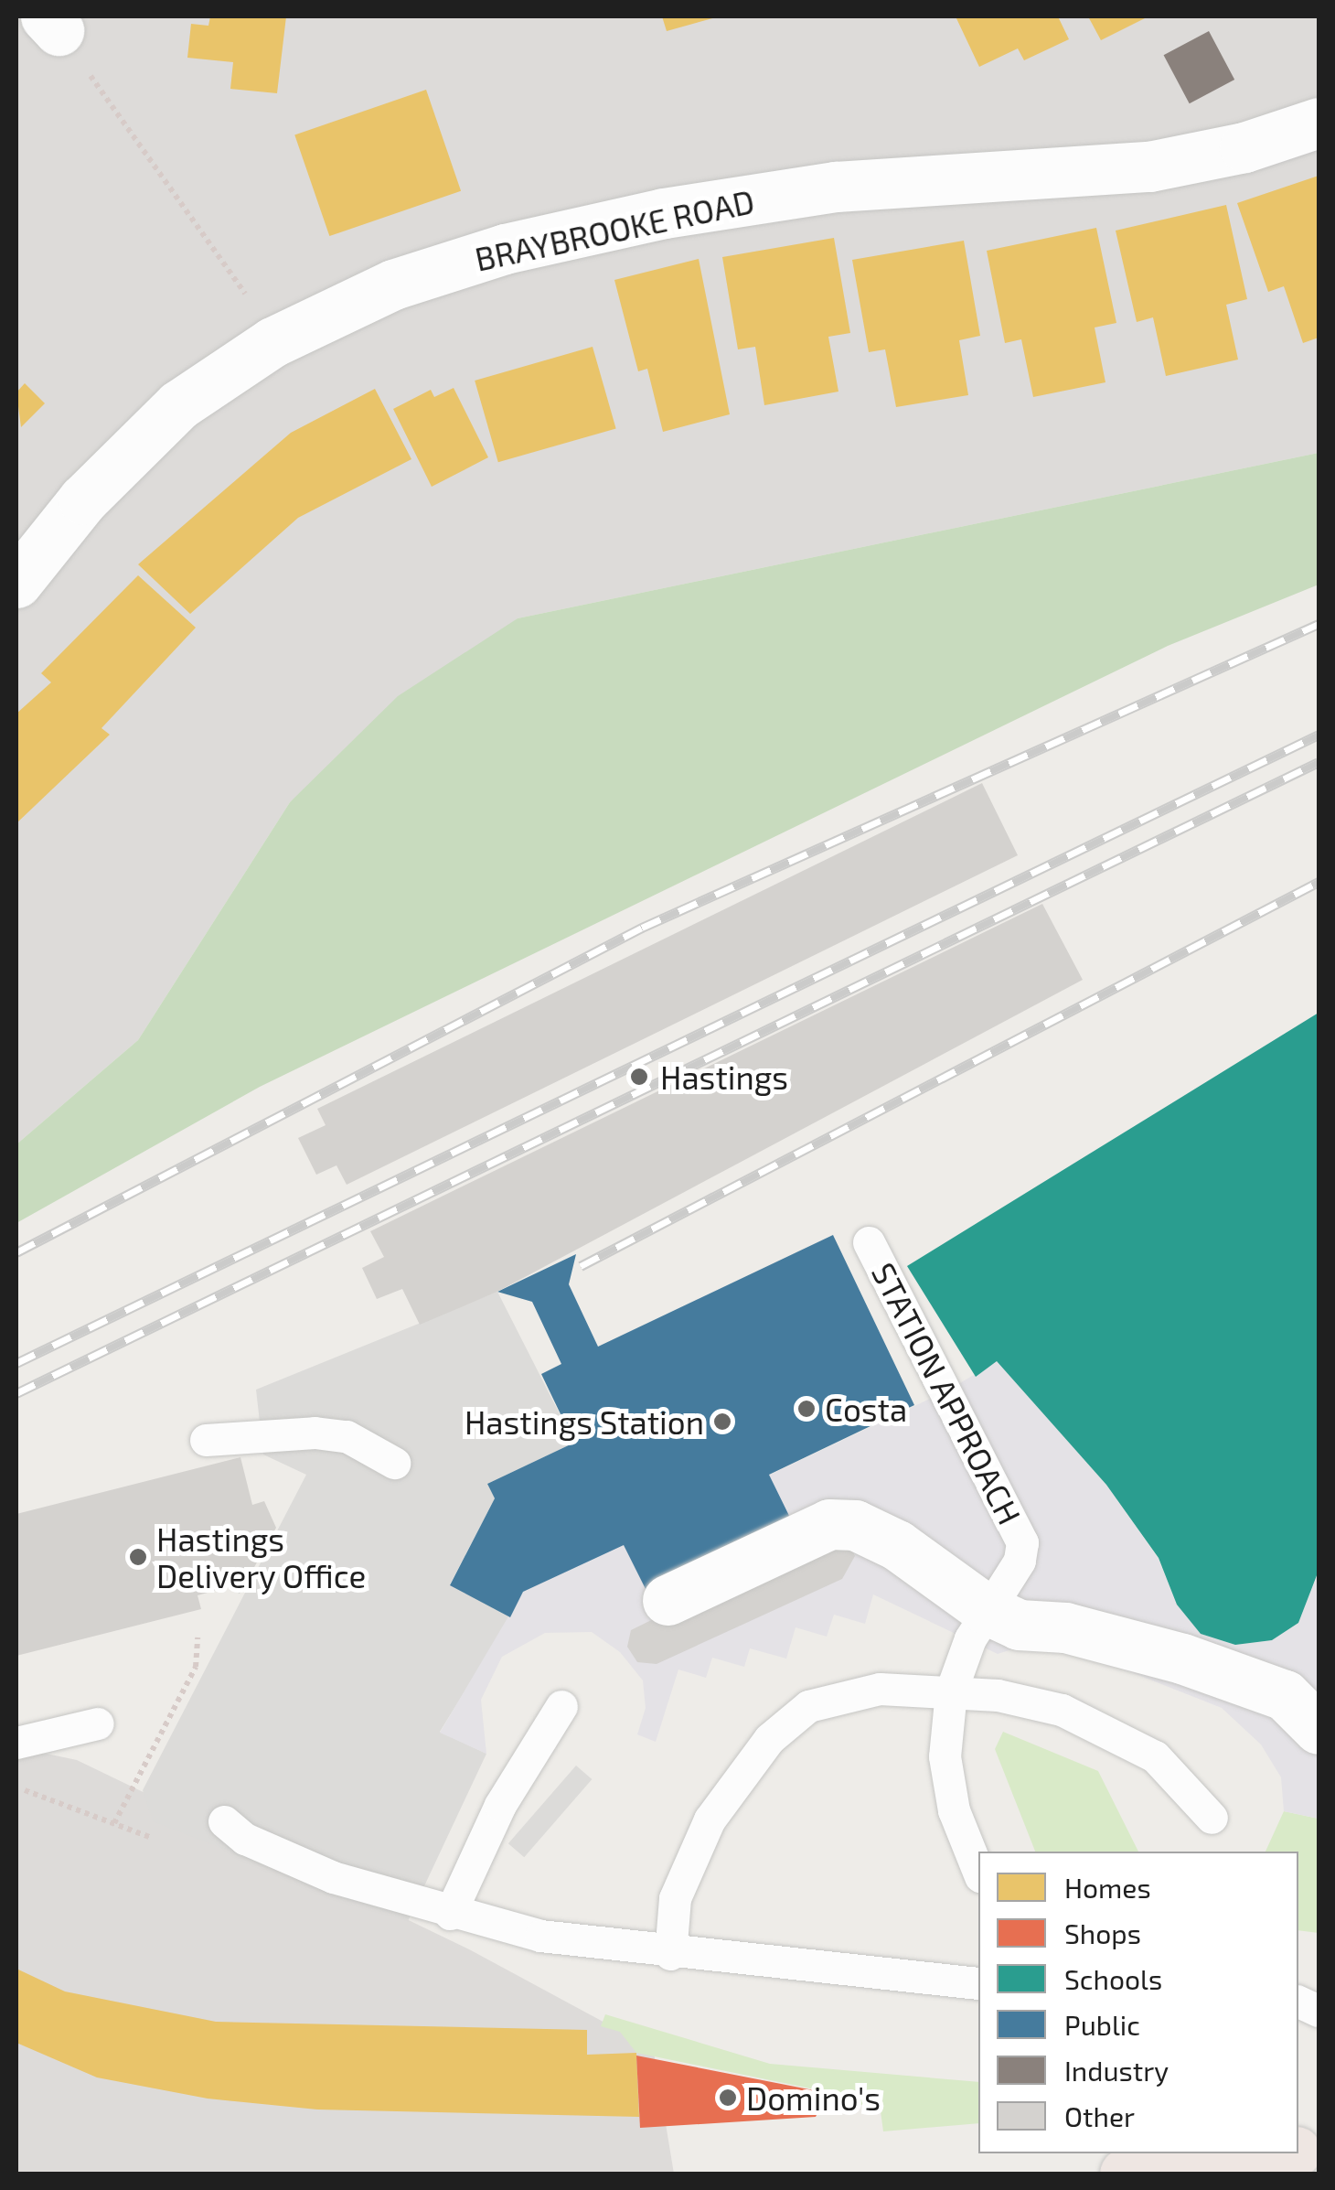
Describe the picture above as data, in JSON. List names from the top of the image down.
{
  "streets": {
    "street": ["BRAYBROOKE ROAD"],
    "lane": ["STATION APPROACH"]
  },
  "places": [
    "Hastings",
    "Costa",
    "Hastings Station",
    "Hastings Delivery Office",
    "Domino's"
  ],
  "legend": [
    "Homes",
    "Shops",
    "Schools",
    "Public",
    "Industry",
    "Other"
  ]
}
